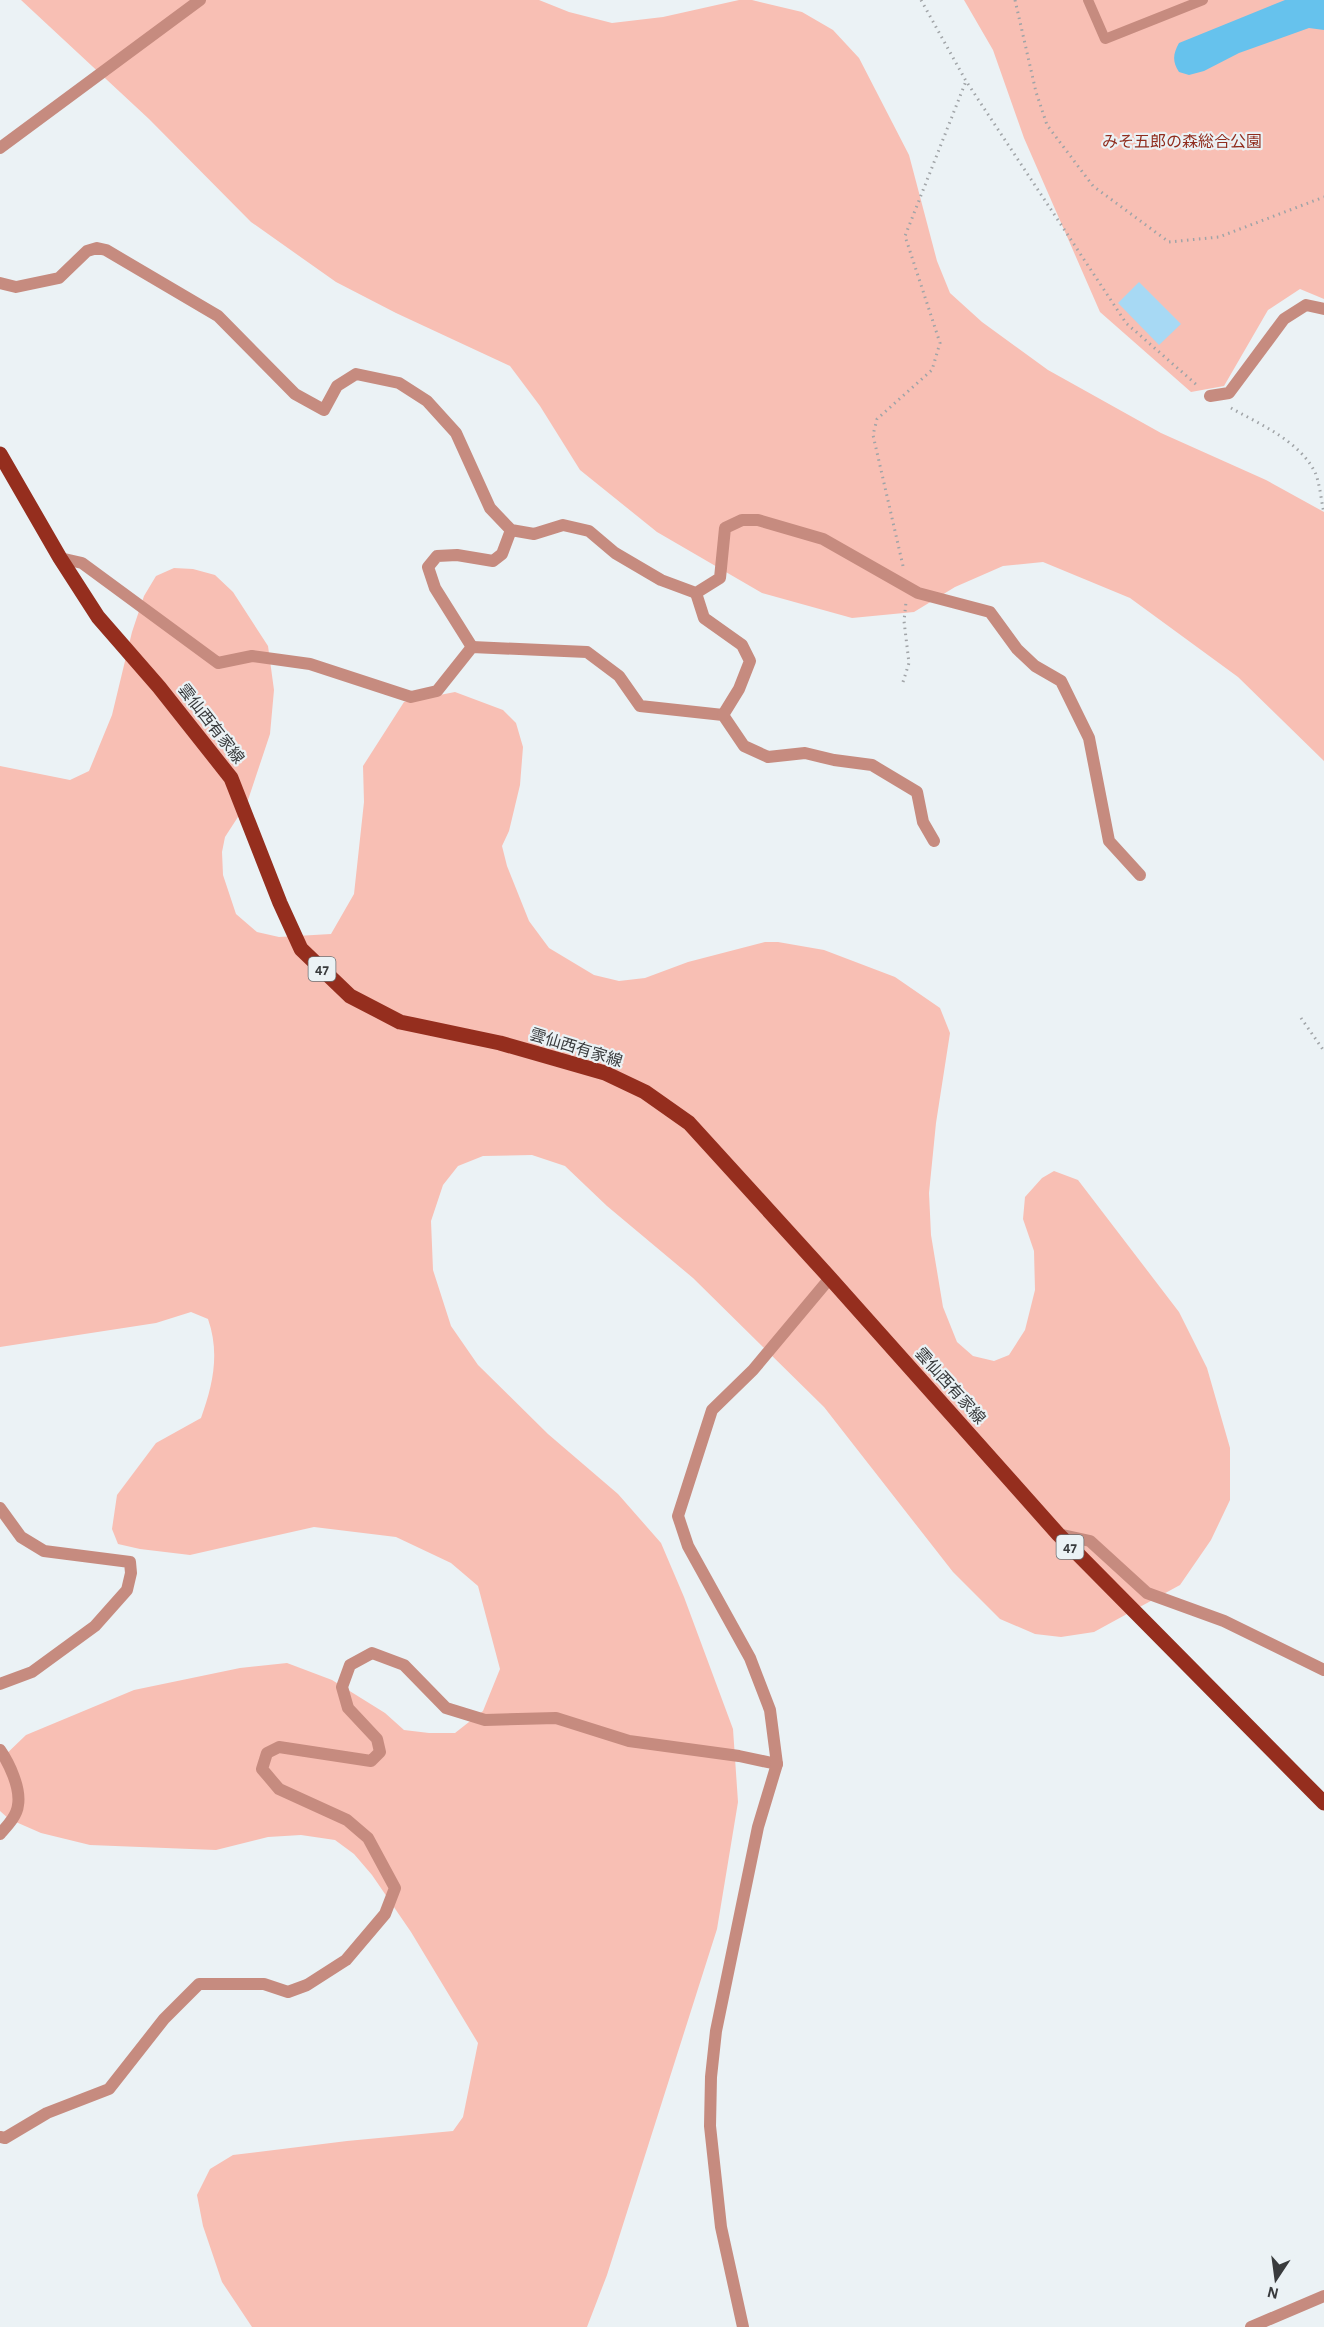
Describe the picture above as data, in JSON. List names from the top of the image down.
{
  "streets": {
    "main road": ["雲仙西有家線", "47"]
  },
  "parks": ["みそ五郎の森総合公園"],
  "north": "bottom"
}
